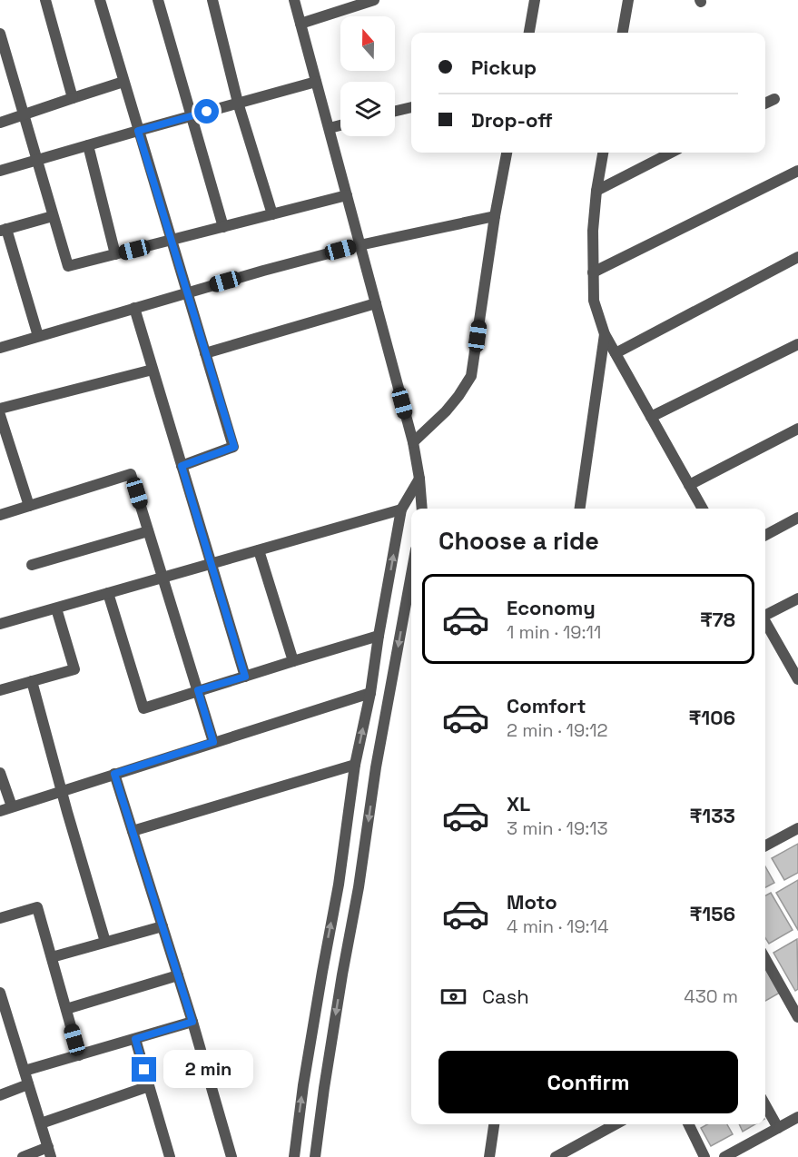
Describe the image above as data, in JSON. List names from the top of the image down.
{
  "north": "top",
  "page": {
    "banner": ["Pickup", "Drop-off"],
    "heading": "Choose a ride",
    "list": [
      {
        "name": "Economy",
        "note": "1 min · 19:11",
        "value": "₹78"
      },
      {
        "name": "Comfort",
        "note": "2 min · 19:12",
        "value": "₹106"
      },
      {
        "name": "XL",
        "note": "3 min · 19:13",
        "value": "₹133"
      },
      {
        "name": "Moto",
        "note": "4 min · 19:14",
        "value": "₹156"
      }
    ],
    "pay": ["Cash", "430 m"],
    "buttons": "Confirm",
    "bubble": "2 min"
  }
}
